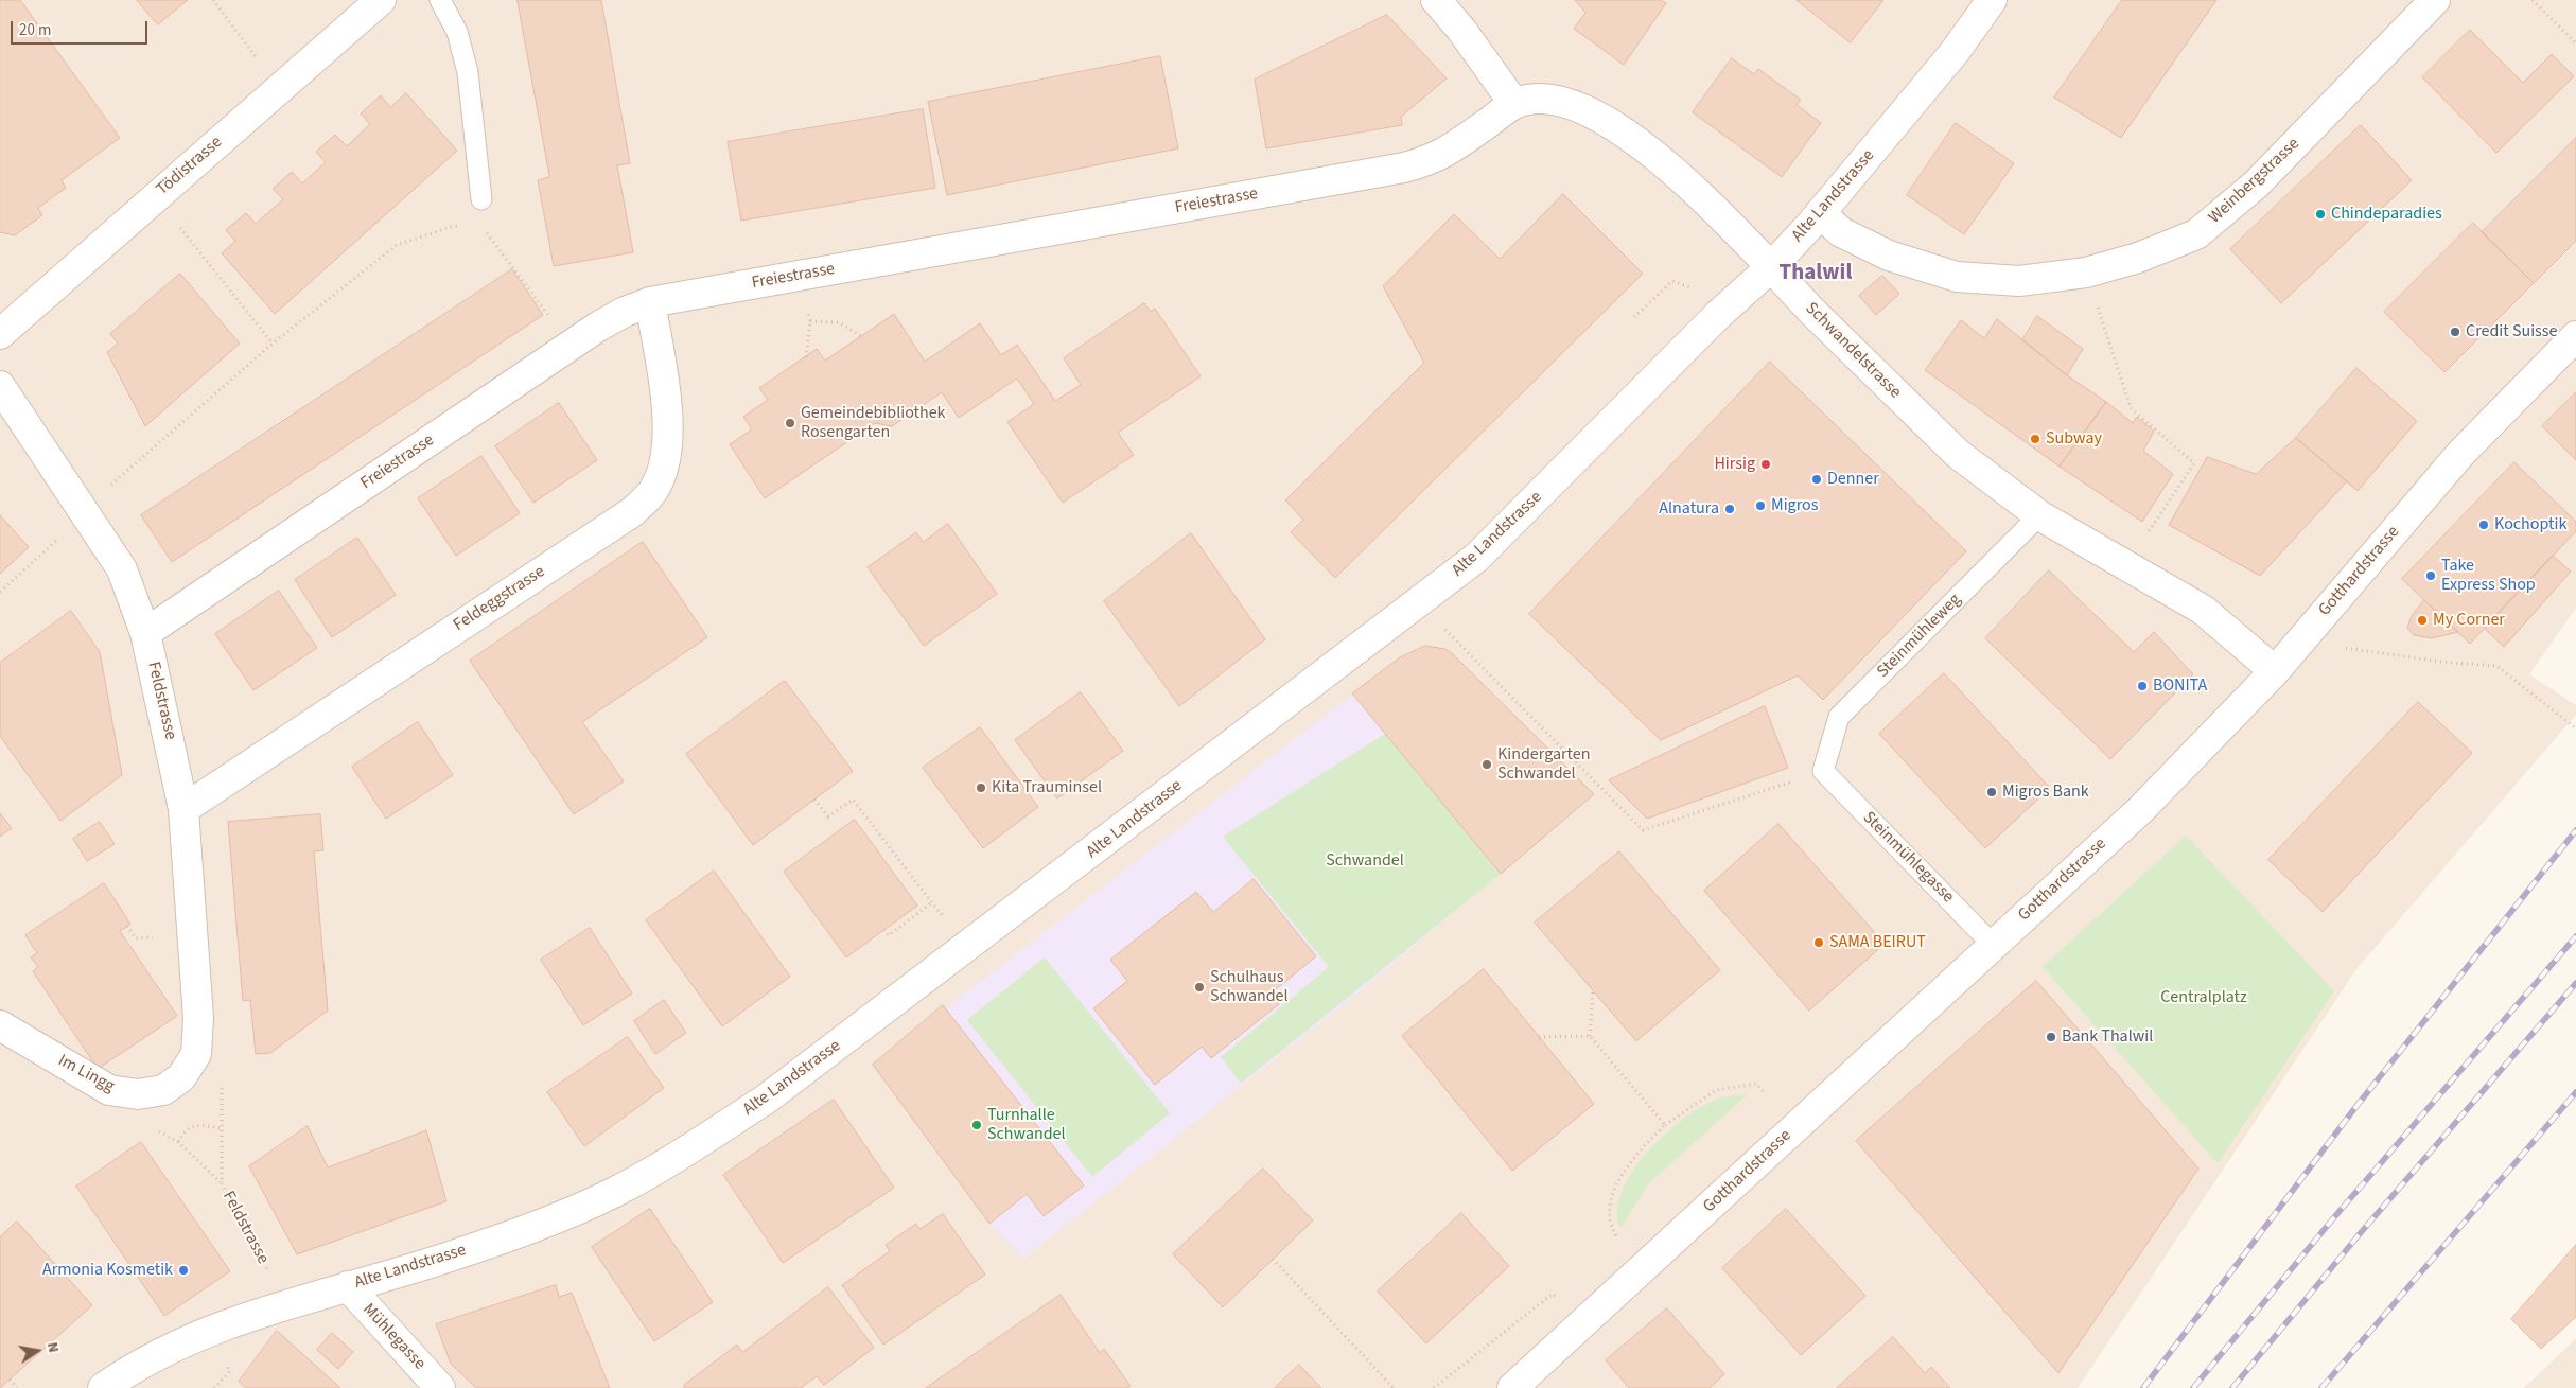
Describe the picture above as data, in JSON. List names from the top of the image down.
{
  "streets": {
    "street": [
      "Tödistrasse",
      "Weinbergstrasse",
      "Alte Landstrasse",
      "Freiestrasse",
      "Schwandelstrasse",
      "Gotthardstrasse",
      "Feldeggstrasse",
      "Feldstrasse",
      "Im Lingg",
      "Mühlegasse"
    ],
    "lane": ["Steinmühleweg", "Steinmühlegasse"]
  },
  "crossings": [
    ["Weinbergstrasse", "Alte Landstrasse"],
    ["Alte Landstrasse", "Schwandelstrasse"],
    ["Alte Landstrasse", "Mühlegasse"],
    ["Freiestrasse", "Schwandelstrasse"],
    ["Freiestrasse", "Feldeggstrasse"],
    ["Freiestrasse", "Feldstrasse"],
    ["Schwandelstrasse", "Gotthardstrasse"],
    ["Schwandelstrasse", "Steinmühleweg"],
    ["Gotthardstrasse", "Steinmühlegasse"],
    ["Feldeggstrasse", "Feldstrasse"],
    ["Steinmühleweg", "Steinmühlegasse"],
    ["Feldstrasse", "Im Lingg"]
  ],
  "districts": ["Thalwil"],
  "parks": ["Schwandel", "Centralplatz"],
  "places": [
    "Chindeparadies",
    "Credit Suisse",
    "Gemeindebibliothek Rosengarten",
    "Subway",
    "Hirsig",
    "Denner",
    "Migros",
    "Alnatura",
    "Kochoptik",
    "Take Express Shop",
    "My Corner",
    "BONITA",
    "Kindergarten Schwandel",
    "Kita Trauminsel",
    "Migros Bank",
    "SAMA BEIRUT",
    "Schulhaus Schwandel",
    "Bank Thalwil",
    "Turnhalle Schwandel",
    "Armonia Kosmetik"
  ],
  "scale_bar": "20 m",
  "north": "right"
}
